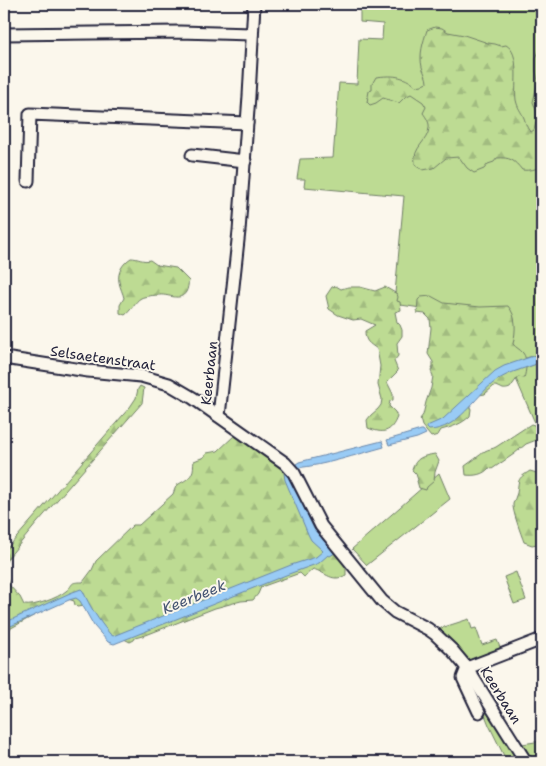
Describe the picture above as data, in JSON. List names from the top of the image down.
{
  "streets": {
    "street": ["Selsaetenstraat", "Keerbaan"]
  },
  "crossings": [
    ["Selsaetenstraat", "Keerbaan"]
  ],
  "water": ["Keerbeek"]
}
